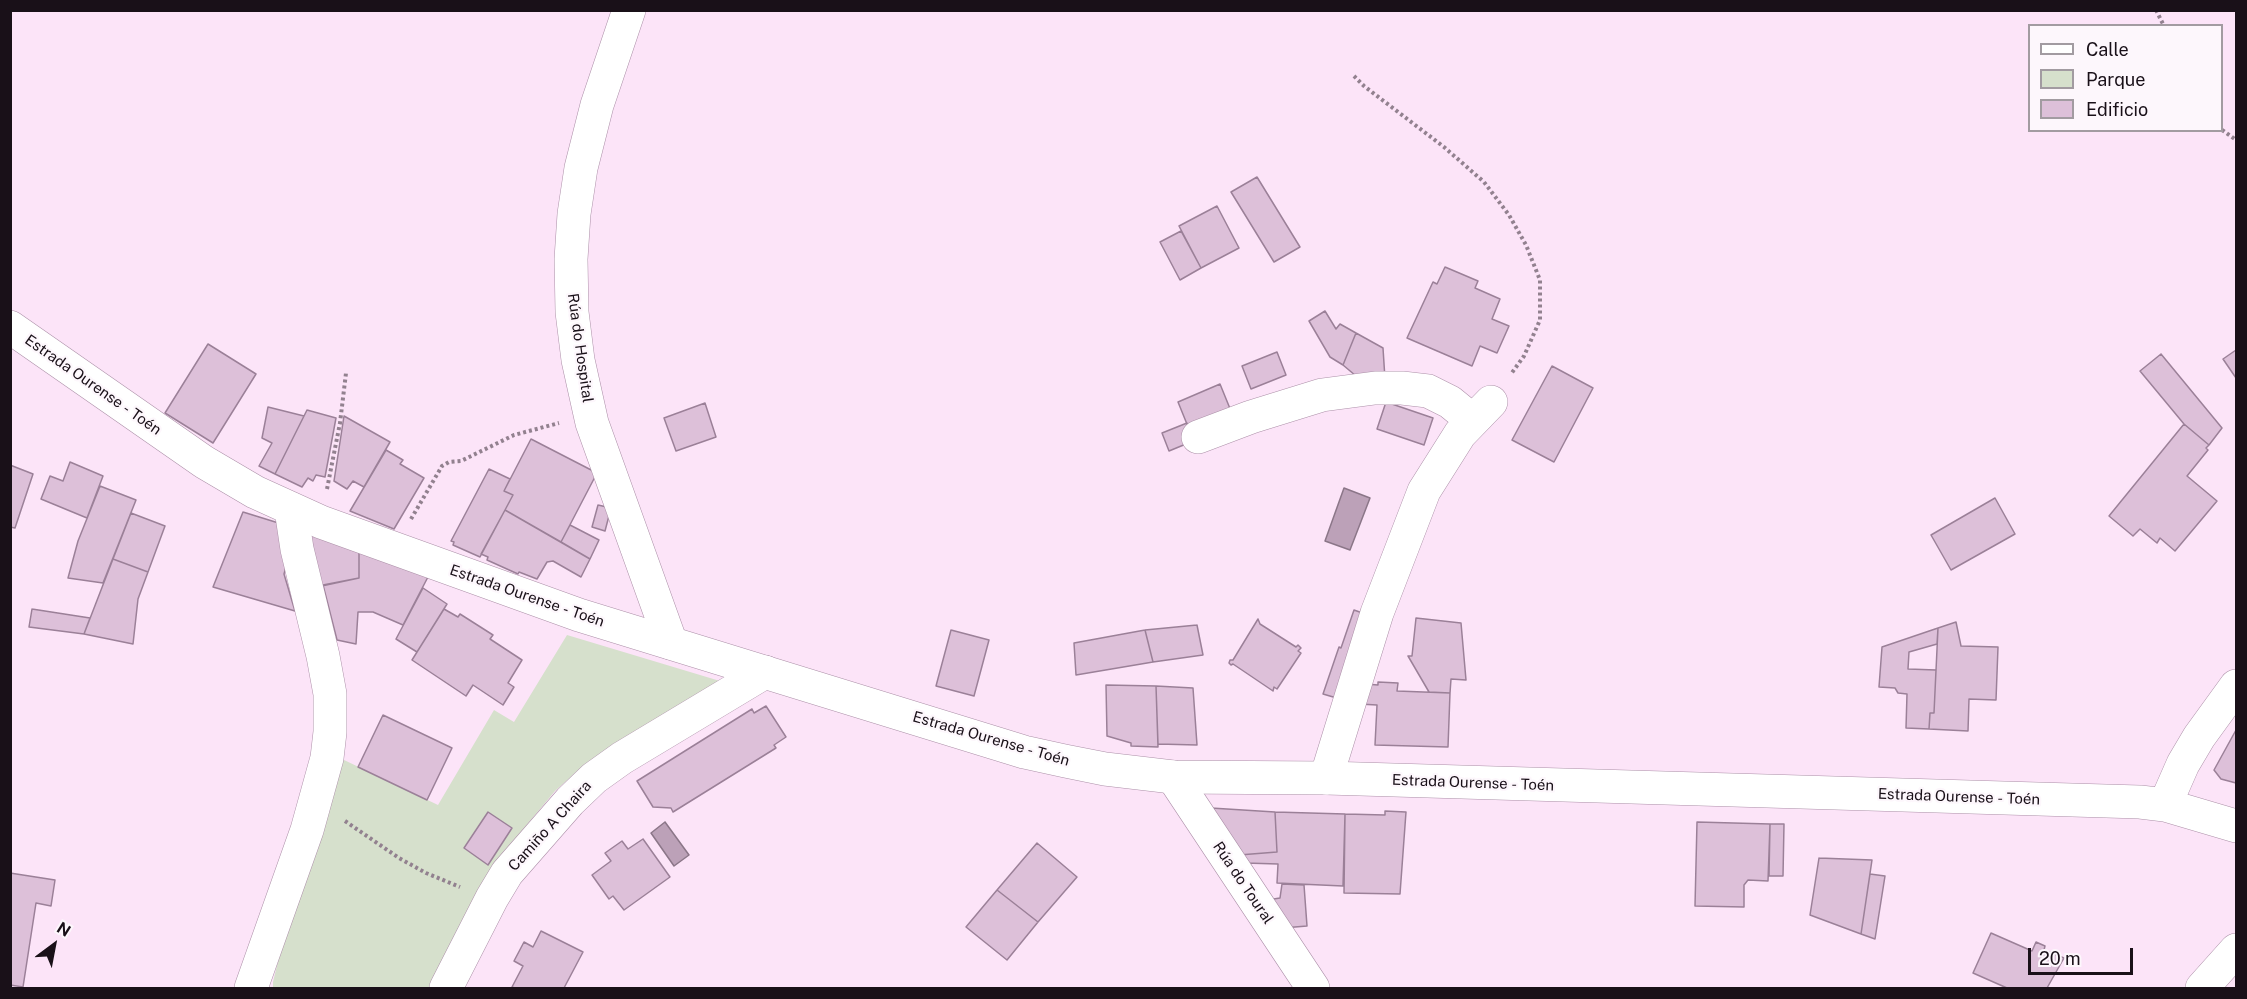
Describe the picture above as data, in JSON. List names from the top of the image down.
{
  "streets": {
    "street": [
      "Rúa do Hospital",
      "Estrada Ourense - Toén",
      "Camiño A Chaira",
      "Rúa do Toural"
    ]
  },
  "crossings": [
    ["Rúa do Hospital", "Estrada Ourense - Toén"],
    ["Estrada Ourense - Toén", "Camiño A Chaira"],
    ["Estrada Ourense - Toén", "Rúa do Toural"]
  ],
  "legend": ["Calle", "Parque", "Edificio"],
  "scale_bar": "20 m",
  "north": "top right"
}
